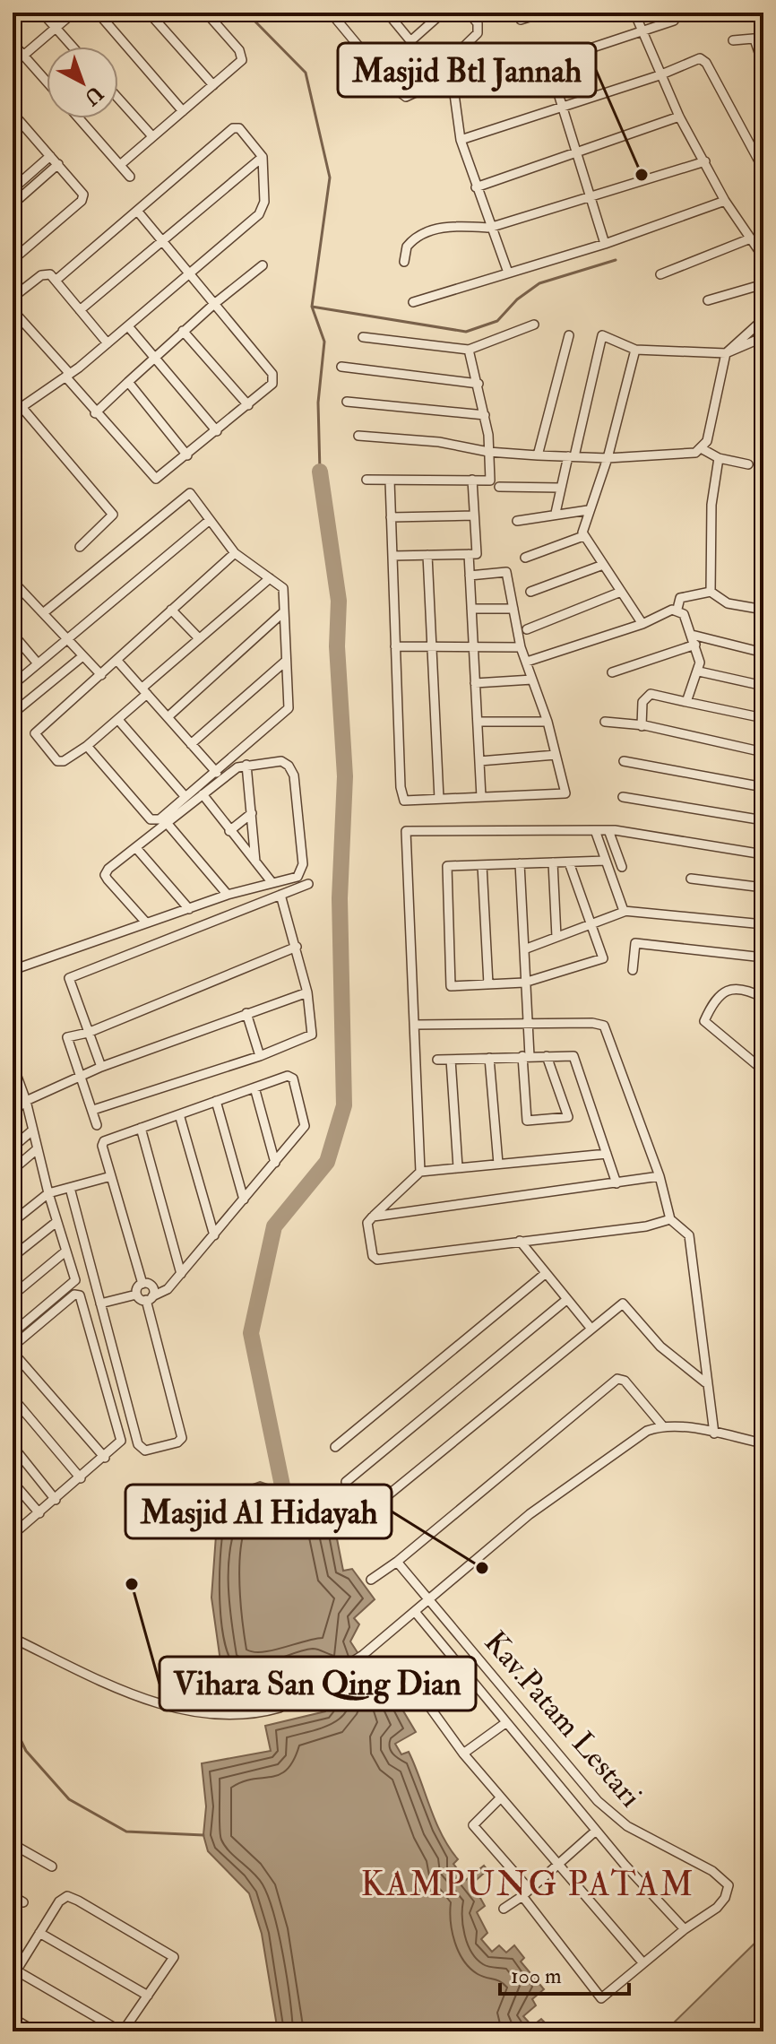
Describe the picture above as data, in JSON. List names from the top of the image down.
{
  "streets": {
    "street": ["Kav.Patam Lestari"]
  },
  "districts": ["KAMPUNG PATAM"],
  "places": ["Masjid Btl Jannah", "Masjid Al Hidayah", "Vihara San Qing Dian"],
  "scale_bar": "100 m",
  "north": "bottom right"
}
